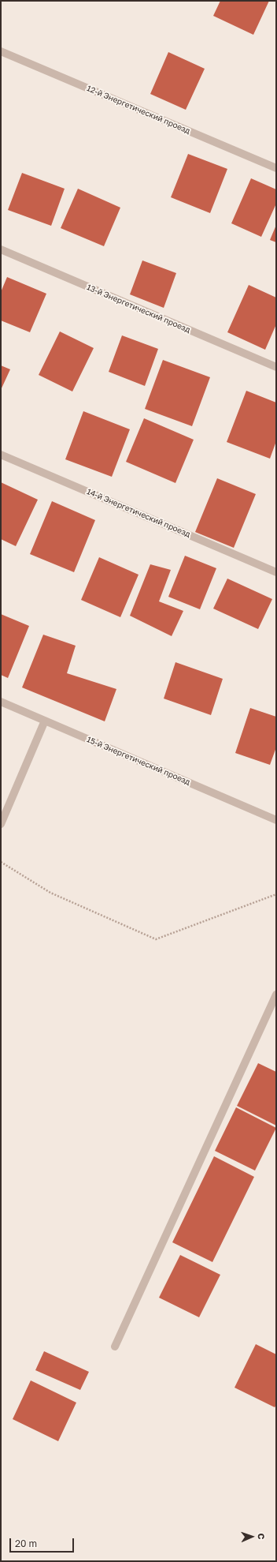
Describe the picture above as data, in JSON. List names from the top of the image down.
{
  "streets": {
    "street": [
      "12-й Энергетический проезд",
      "13-й Энергетический проезд",
      "14-й Энергетический проезд",
      "15-й Энергетический проезд"
    ]
  },
  "scale_bar": "20 m",
  "north": "right"
}
